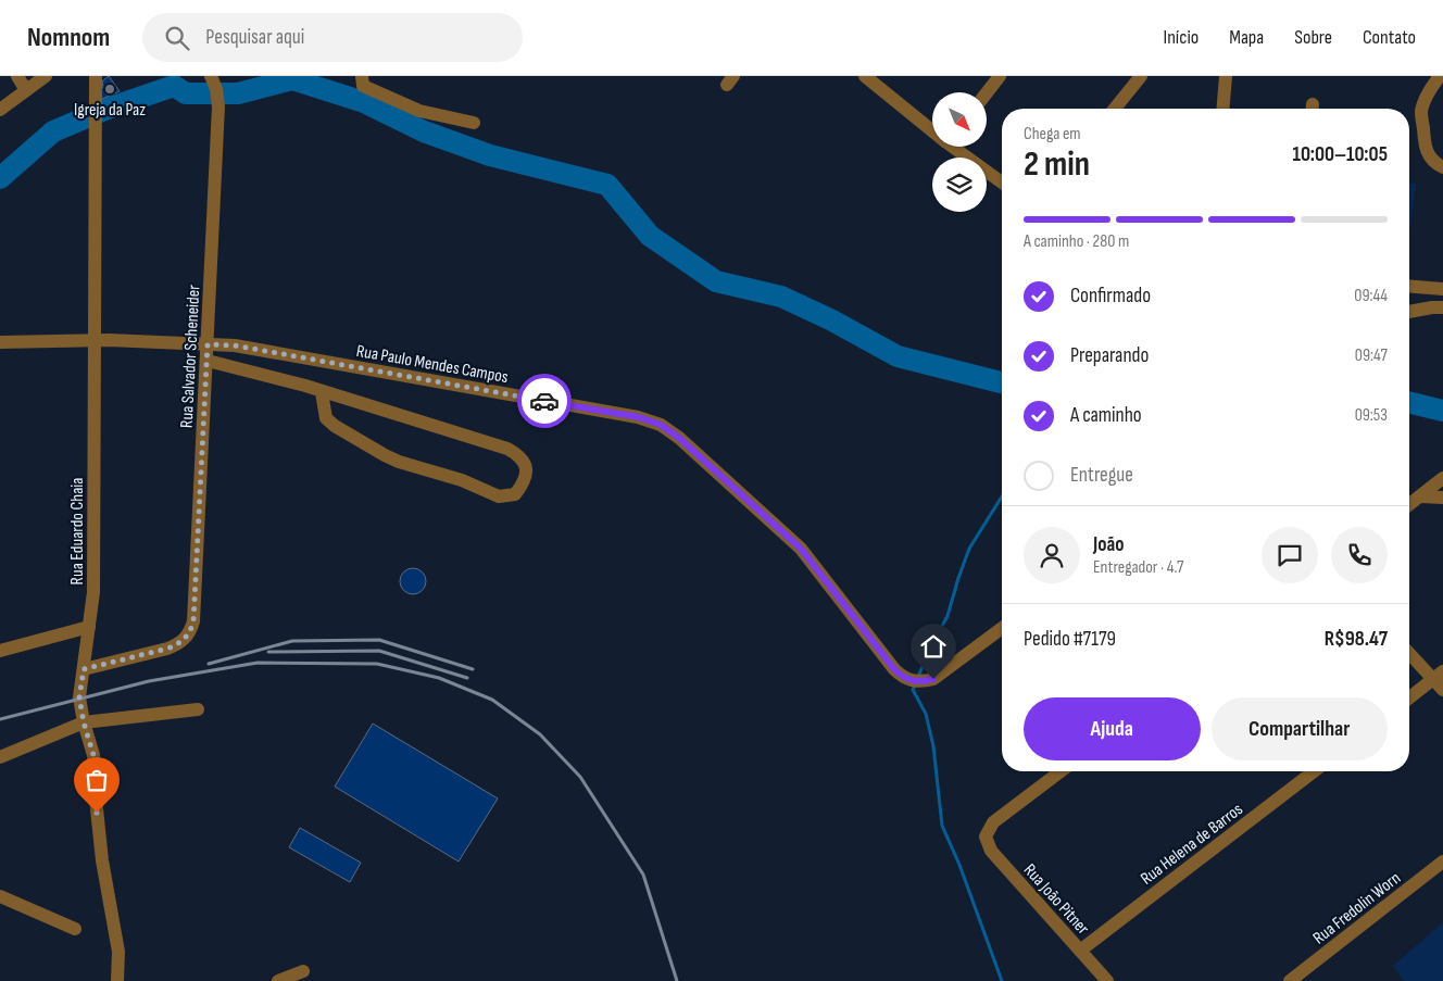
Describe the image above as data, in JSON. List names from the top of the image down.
{
  "streets": {
    "street": [
      "Rua Salvador Scheneider",
      "Rua Paulo Mendes Campos",
      "Rua Eduardo Chaia",
      "Rua Helena de Barros",
      "Rua João Pitner",
      "Rua Fredolin Worn"
    ]
  },
  "crossings": [
    ["Rua Salvador Scheneider", "Rua Paulo Mendes Campos"],
    ["Rua Salvador Scheneider", "Rua Eduardo Chaia"],
    ["Rua Paulo Mendes Campos", "Rua Eduardo Chaia"],
    ["Rua Helena de Barros", "Rua João Pitner"]
  ],
  "places": ["Igreja da Paz"],
  "north": "bottom right",
  "page": {
    "header": "Nomnom",
    "search": "Pesquisar aqui",
    "nav": [
      "Início",
      "Mapa",
      "Sobre",
      "Contato"
    ],
    "heading": ["2 min", "Chega em", "10:00–10:05"],
    "panel": [
      "João",
      "Entregador · 4.7",
      "Pedido #7179",
      "R$98.47"
    ],
    "bar": "A caminho · 280 m",
    "list": [
      ["Confirmado", "09:44"],
      ["Preparando", "09:47"],
      ["A caminho", "09:53"],
      "Entregue"
    ],
    "buttons": ["Ajuda", "Compartilhar"]
  }
}
